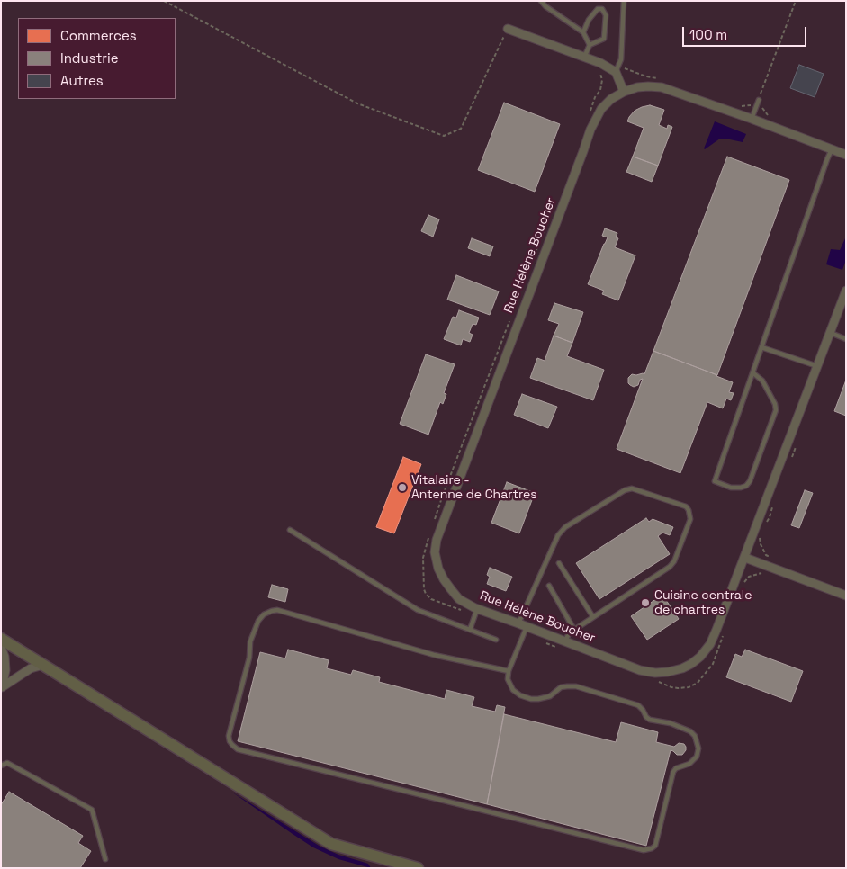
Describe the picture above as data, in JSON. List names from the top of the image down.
{
  "streets": {
    "street": ["Rue Hélène Boucher"]
  },
  "places": ["Vitalaire - Antenne de Chartres", "Cuisine centrale de chartres"],
  "legend": ["Commerces", "Industrie", "Autres"],
  "scale_bar": "100 m"
}
